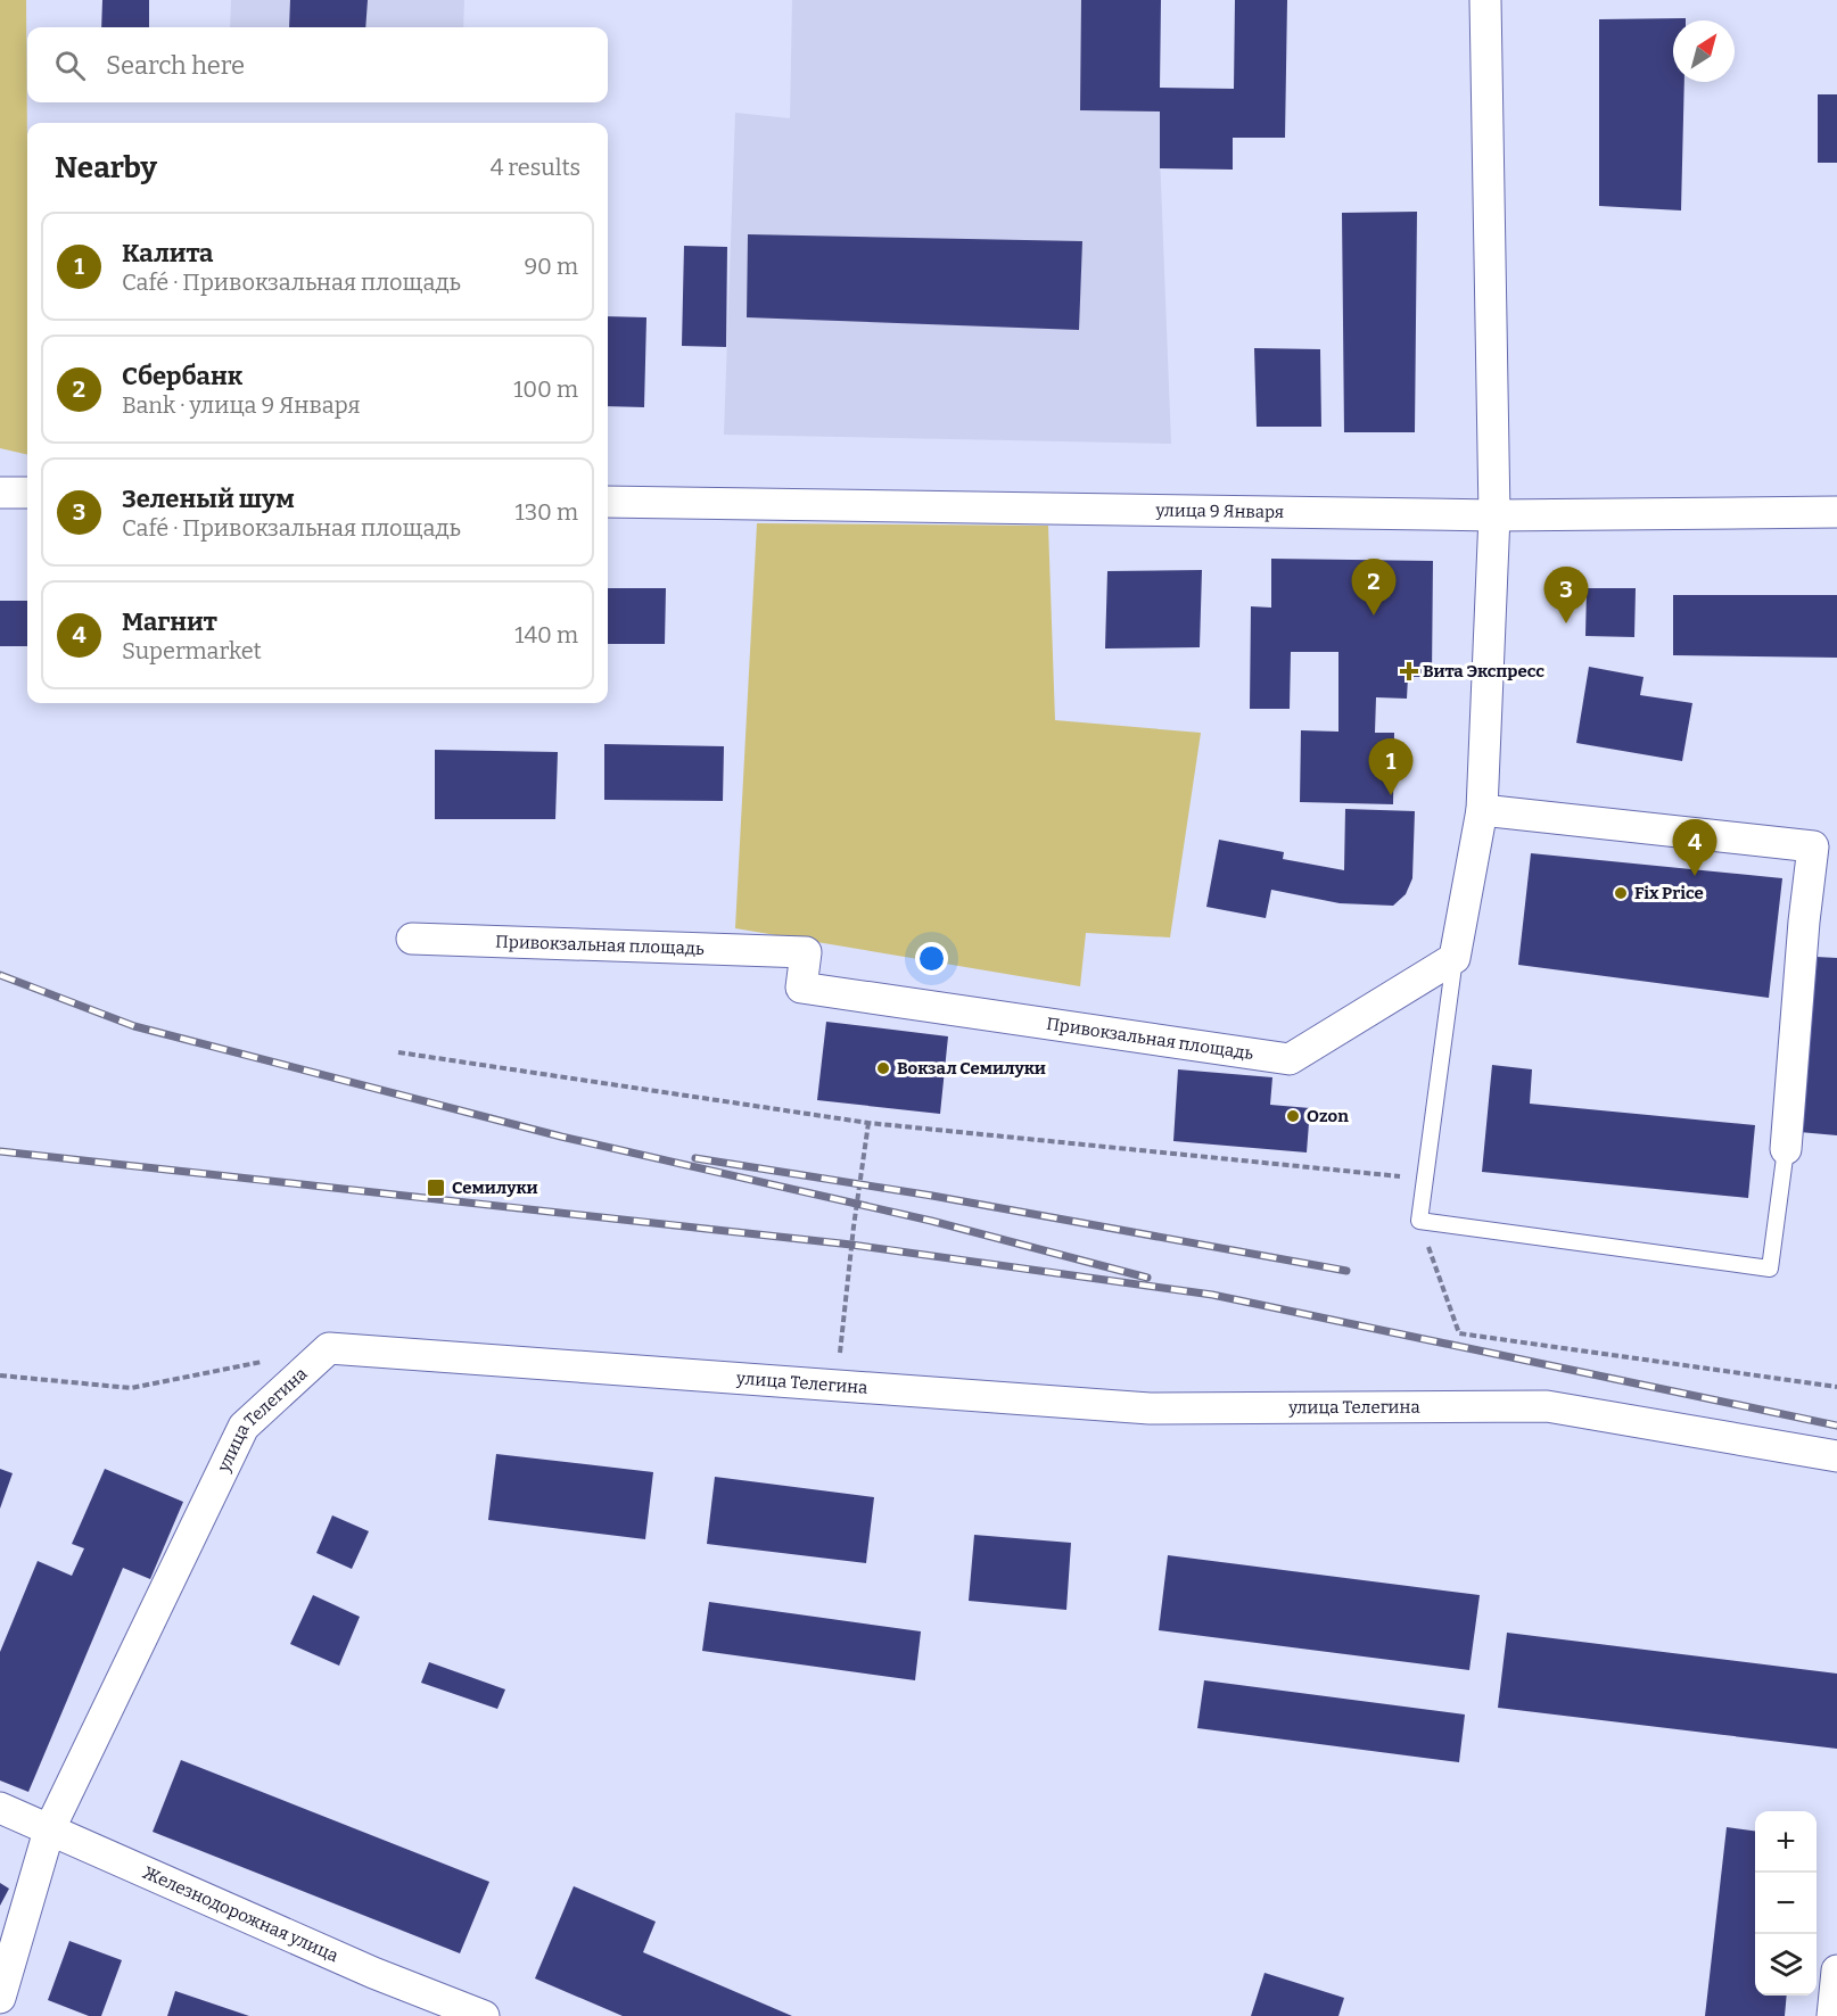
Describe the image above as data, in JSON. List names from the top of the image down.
{
  "streets": {
    "street": [
      "улица 9 Января",
      "Привокзальная площадь",
      "улица Телегина",
      "Железнодорожная улица"
    ]
  },
  "crossings": [
    ["улица Телегина", "Железнодорожная улица"]
  ],
  "places": {
    "health": ["Вита Экспресс"],
    "other": ["Fix Price", "Вокзал Семилуки", "Ozon"],
    "transit": ["Семилуки"]
  },
  "north": "top right",
  "page": {
    "search": "Search here",
    "heading": ["Nearby", "4 results"],
    "list": [
      {
        "mark": "1",
        "name": "Калита",
        "note": "Café · Привокзальная площадь",
        "value": "90 m"
      },
      {
        "mark": "2",
        "name": "Сбербанк",
        "note": "Bank · улица 9 Января",
        "value": "100 m"
      },
      {
        "mark": "3",
        "name": "Зеленый шум",
        "note": "Café · Привокзальная площадь",
        "value": "130 m"
      },
      {
        "mark": "4",
        "name": "Магнит",
        "note": "Supermarket",
        "value": "140 m"
      }
    ],
    "pins": [
      "2",
      "3",
      "1",
      "4"
    ],
    "map_buttons": ["+", "−"]
  }
}
